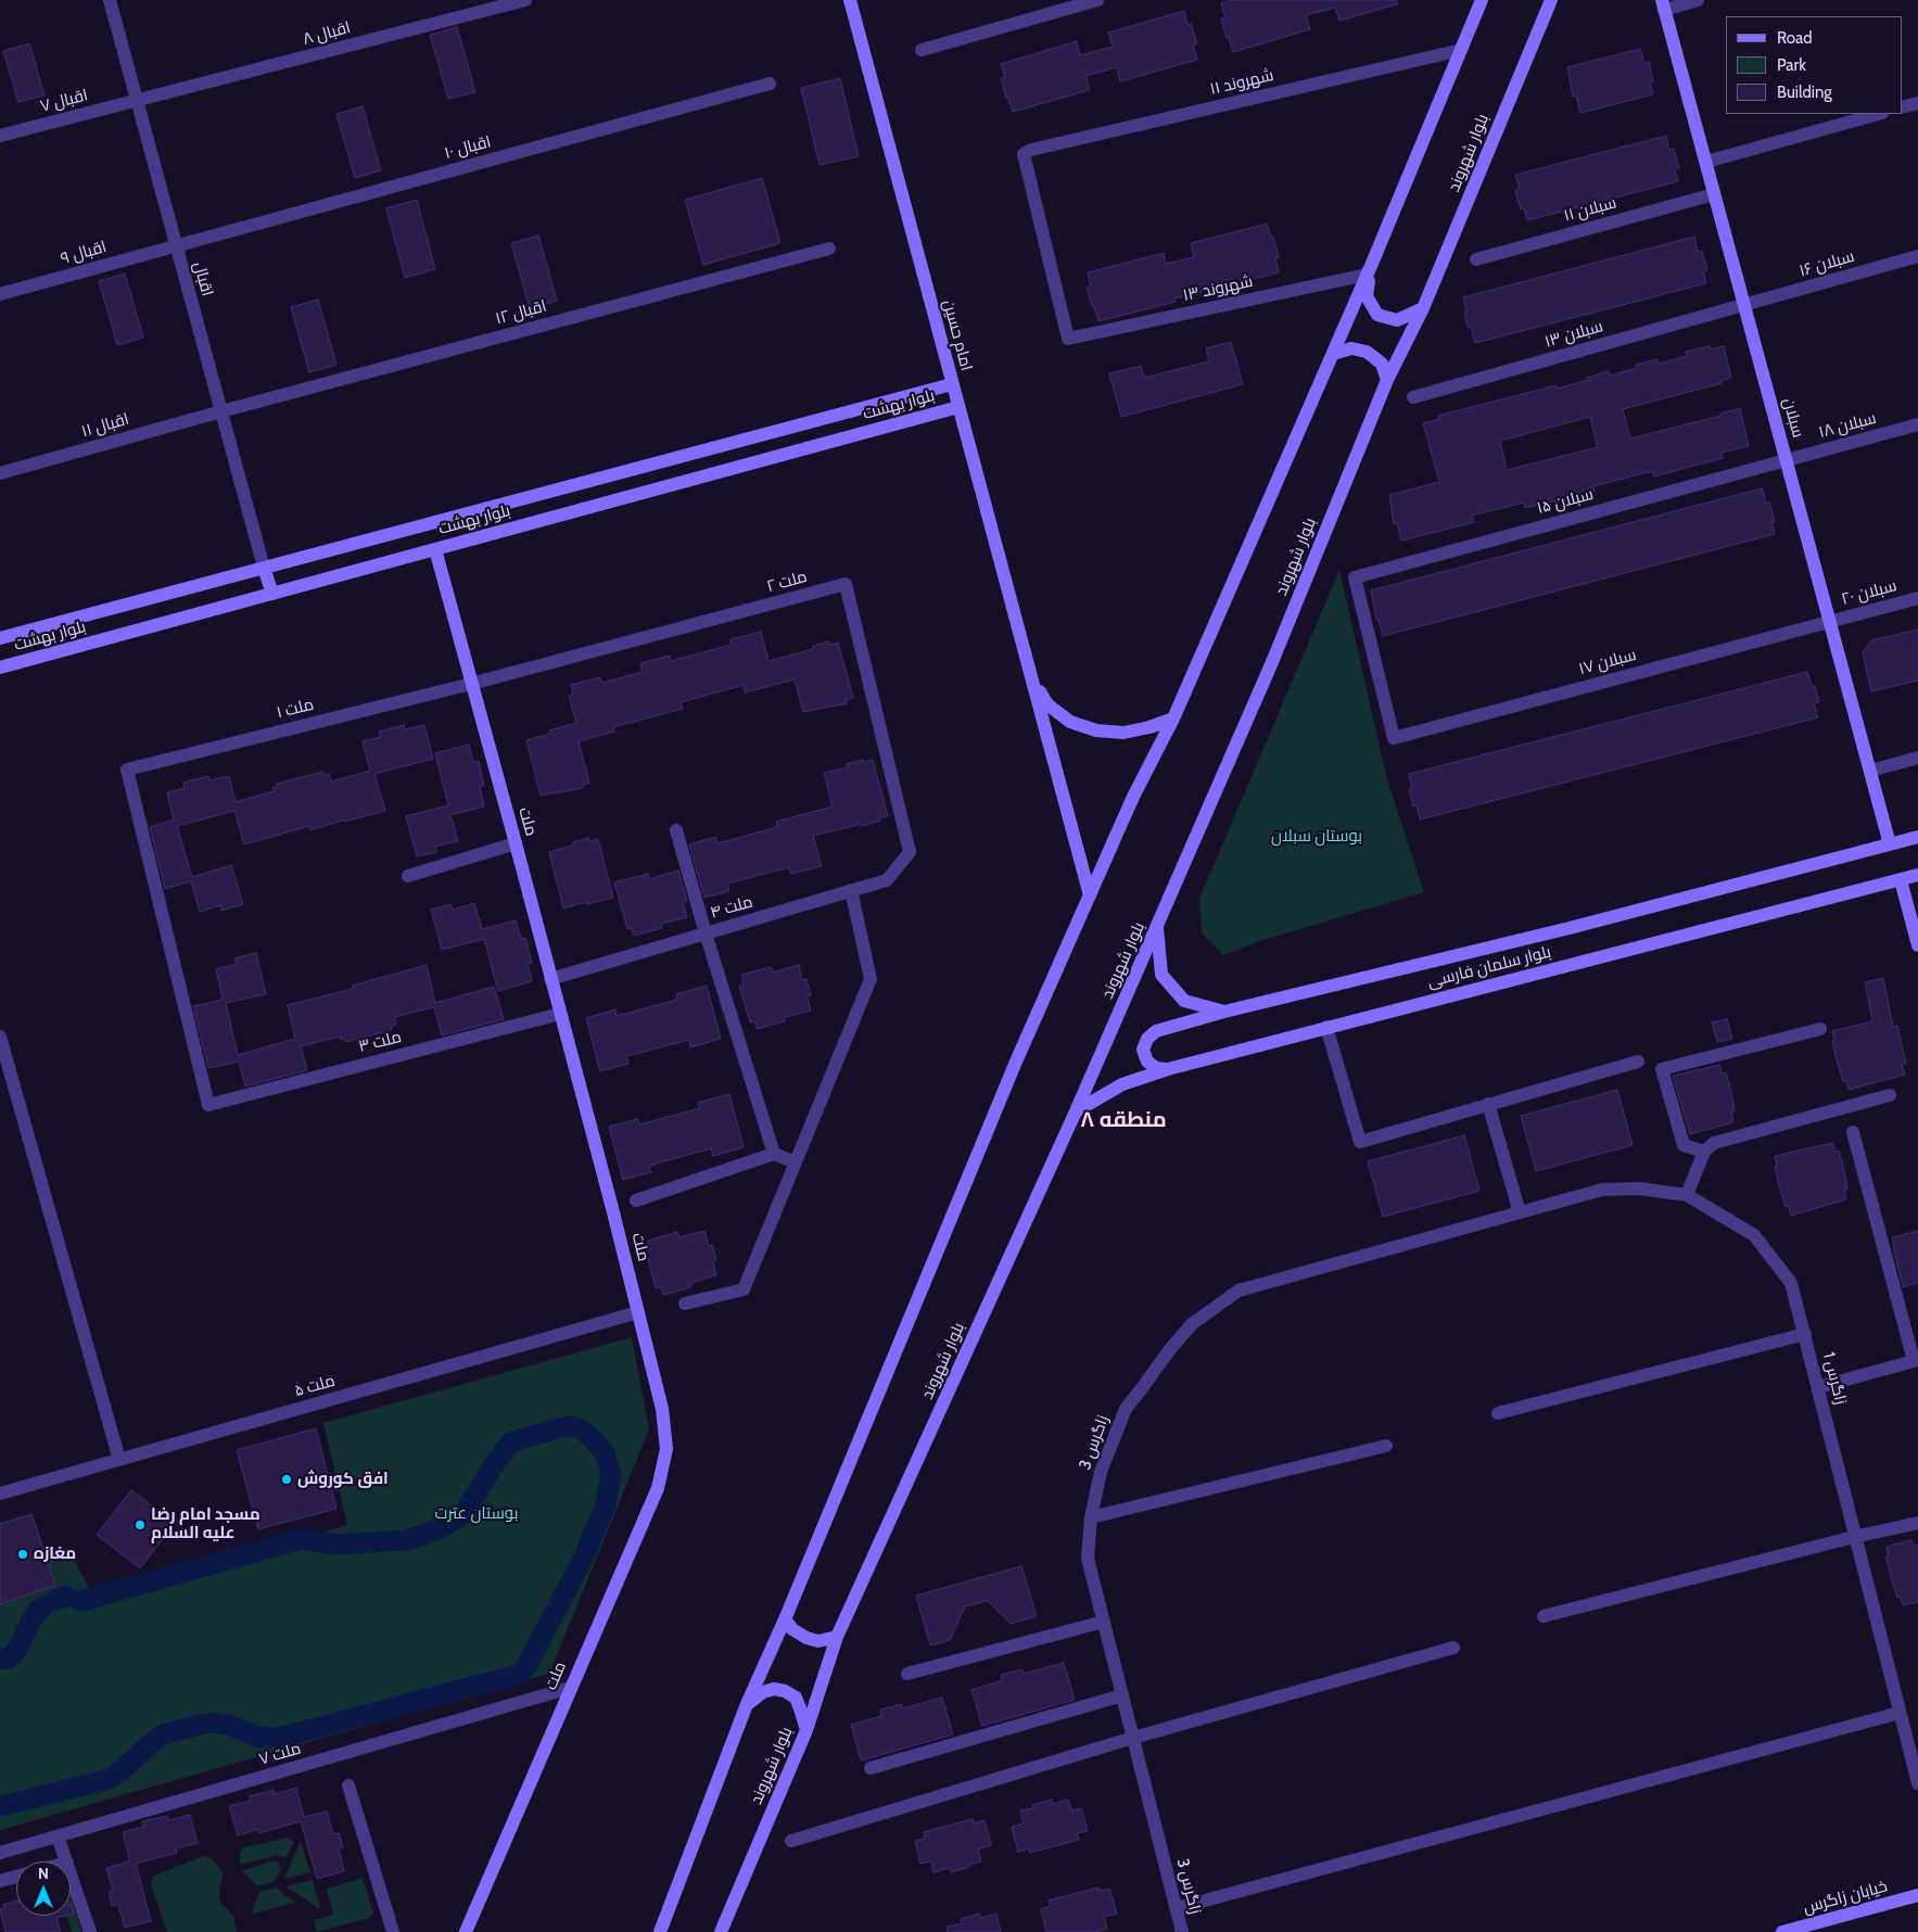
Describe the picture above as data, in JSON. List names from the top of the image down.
{
  "streets": {
    "main road": [
      "بلوار شهروند",
      "امام حسین",
      "بلوار بهشت",
      "سبلان",
      "ملت",
      "بلوار سلمان فارسی",
      "خیابان زاگرس"
    ],
    "street": [
      "اقبال ۸",
      "شهروند ۱۱",
      "اقبال ۷",
      "اقبال ۱۰",
      "سبلان ۱۱",
      "اقبال ۹",
      "سبلان ۱۶",
      "اقبال",
      "شهروند ۱۳",
      "اقبال ۱۲",
      "سبلان ۱۳",
      "اقبال ۱۱",
      "سبلان ۱۸",
      "سبلان ۱۵",
      "ملت ۲",
      "سبلان ۲۰",
      "سبلان ۱۷",
      "ملت ۱",
      "ملت ۴",
      "ملت ۳",
      "زاگرس 1",
      "ملت ۵",
      "زاگرس 3",
      "ملت ۷"
    ]
  },
  "crossings": [
    ["اقبال ۸", "اقبال ۷"],
    ["اقبال ۸", "اقبال"],
    ["شهروند ۱۱", "شهروند ۱۳"],
    ["اقبال ۷", "اقبال"],
    ["اقبال ۱۰", "اقبال ۹"],
    ["اقبال ۱۰", "اقبال"],
    ["بلوار شهروند", "بلوار سلمان فارسی"],
    ["سبلان ۱۱", "سبلان"],
    ["اقبال ۹", "اقبال"],
    ["سبلان ۱۶", "سبلان ۱۳"],
    ["سبلان ۱۶", "سبلان"],
    ["اقبال", "اقبال ۱۲"],
    ["اقبال", "بلوار بهشت"],
    ["اقبال", "اقبال ۱۱"],
    ["اقبال ۱۲", "اقبال ۱۱"],
    ["سبلان ۱۳", "سبلان"],
    ["امام حسین", "بلوار بهشت"],
    ["بلوار بهشت", "ملت"],
    ["سبلان", "سبلان ۱۸"],
    ["سبلان", "سبلان ۱۵"],
    ["سبلان", "سبلان ۲۰"],
    ["سبلان", "سبلان ۱۷"],
    ["سبلان", "بلوار سلمان فارسی"],
    ["سبلان ۱۸", "سبلان ۱۵"],
    ["سبلان ۱۵", "سبلان ۱۷"],
    ["ملت ۲", "ملت ۱"],
    ["ملت ۲", "ملت"],
    ["ملت ۲", "ملت ۴"],
    ["سبلان ۲۰", "سبلان ۱۷"],
    ["ملت ۱", "ملت"],
    ["ملت ۱", "ملت ۳"],
    ["ملت", "ملت ۴"],
    ["ملت", "ملت ۳"],
    ["ملت", "ملت ۵"],
    ["ملت", "ملت ۷"],
    ["زاگرس 1", "زاگرس 3"]
  ],
  "districts": ["منطقه ۸"],
  "parks": ["بوستان سبلان", "بوستان عترت"],
  "places": ["افق کوروش", "مسجد امام رضا علیه السلام", "مغازه"],
  "legend": ["Road", "Park", "Building"],
  "north": "top"
}
